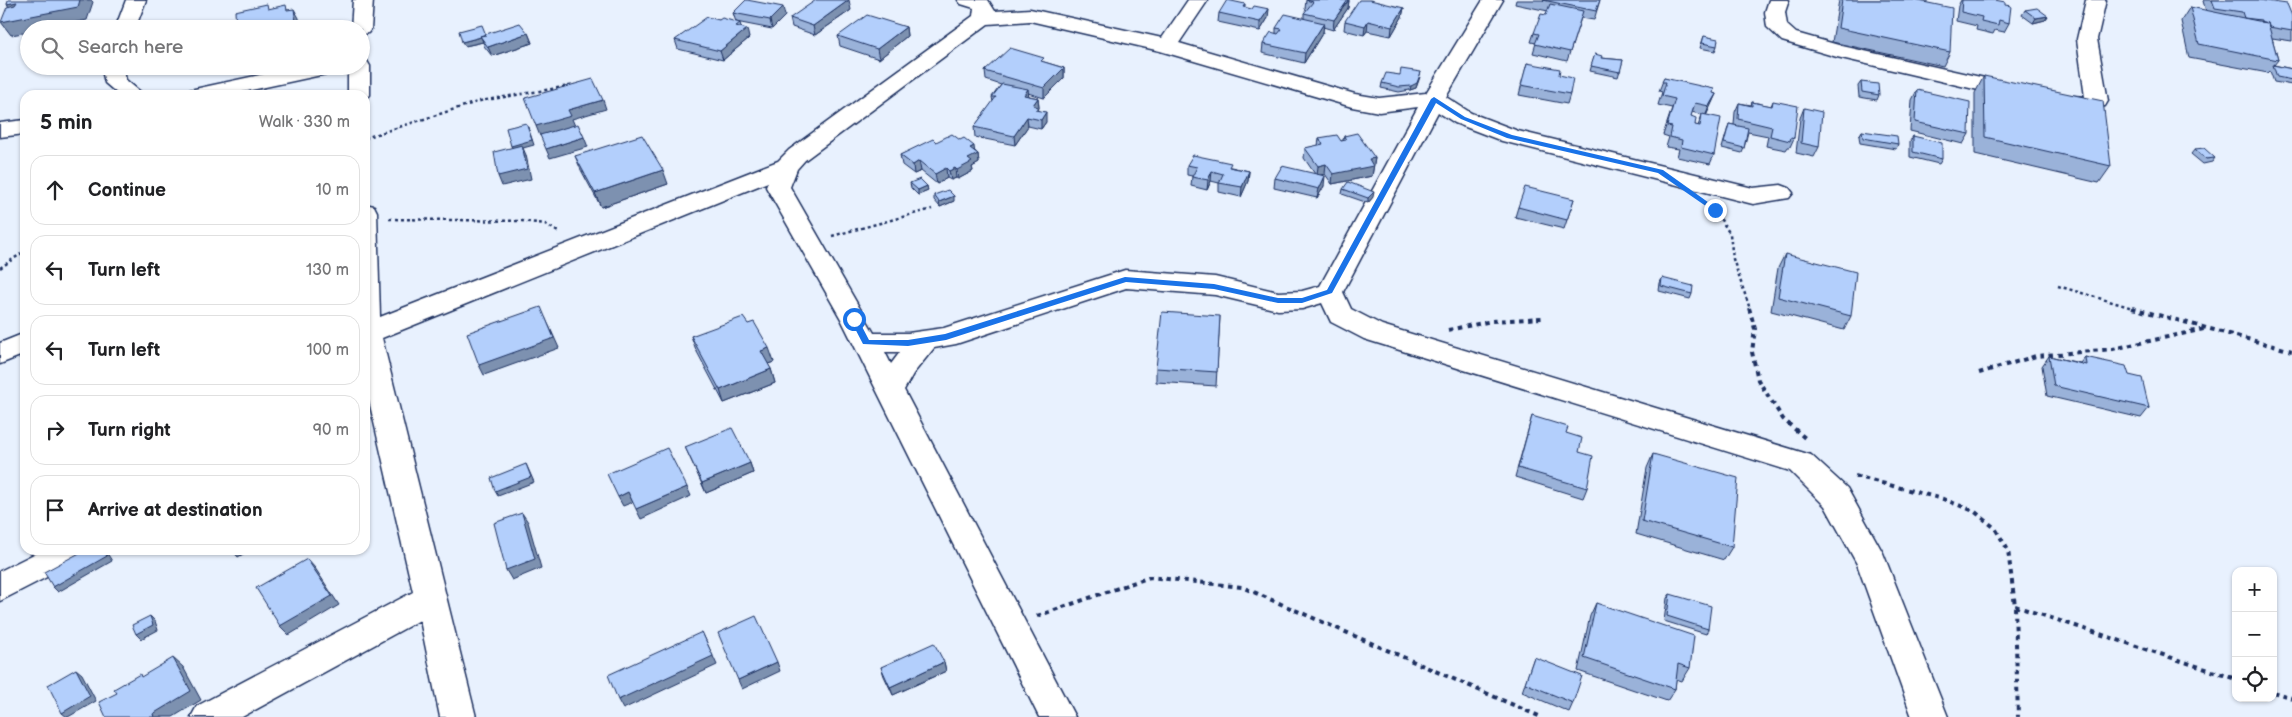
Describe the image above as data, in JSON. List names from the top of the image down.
{
  "page": {
    "search": "Search here",
    "heading": ["5 min", "Walk · 330 m"],
    "list": [
      ["Continue", "10 m"],
      ["Turn left", "130 m"],
      ["Turn left", "100 m"],
      ["Turn right", "90 m"],
      "Arrive at destination"
    ],
    "map_buttons": ["+", "−"]
  }
}
